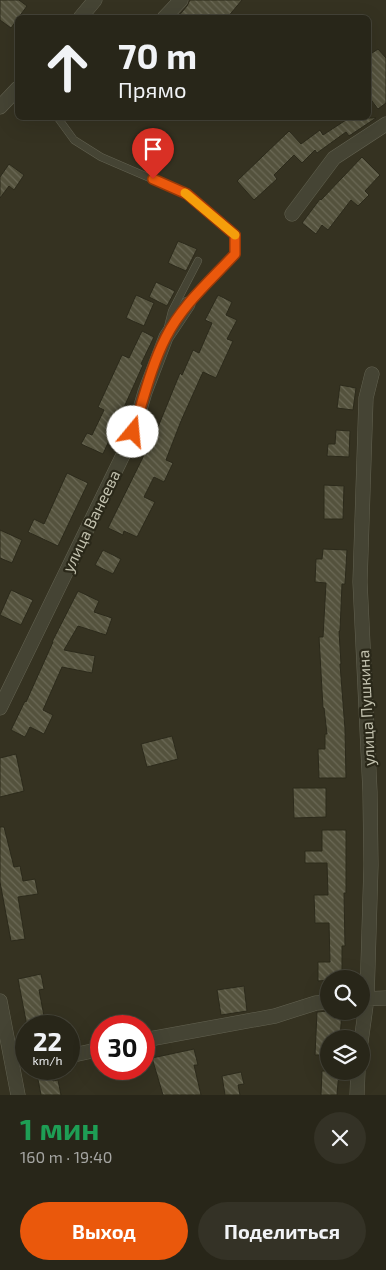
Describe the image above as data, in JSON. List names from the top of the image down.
{
  "streets": {
    "street": ["улица Ванеева", "улица Пушкина"]
  },
  "page": {
    "turn": ["70 m", "Прямо"],
    "speed": "22 km/h",
    "limit": "30",
    "heading": ["1 мин", "160 m · 19:40"],
    "buttons": ["Выход", "Поделиться"]
  }
}
